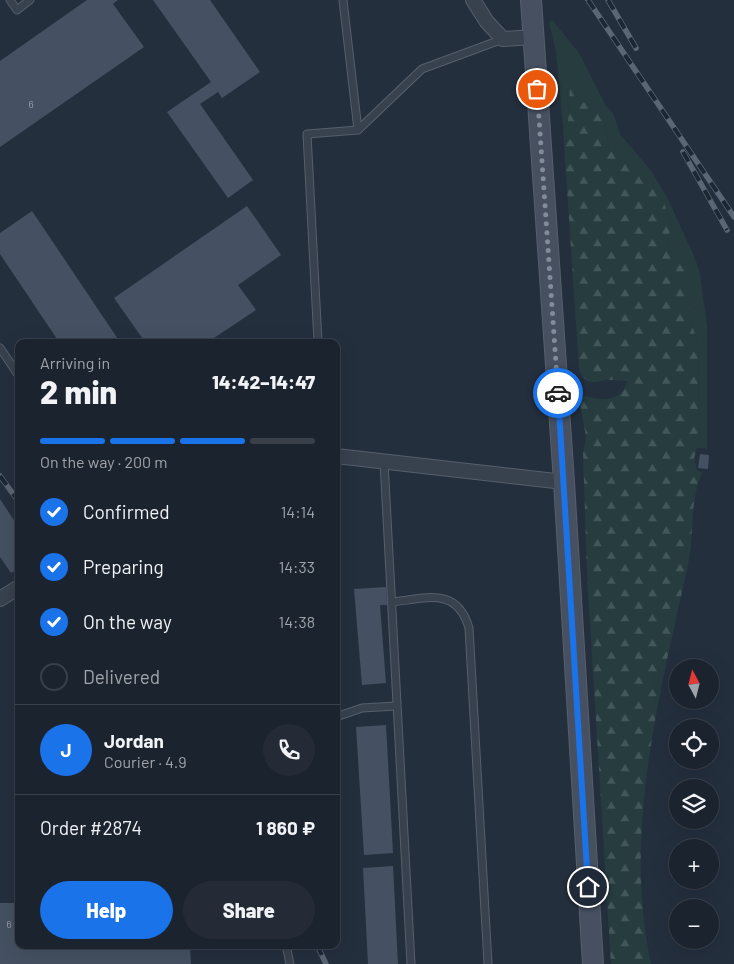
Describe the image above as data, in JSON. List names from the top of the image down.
{
  "house_numbers": ["6", "6"],
  "north": "top",
  "page": {
    "heading": ["2 min", "Arriving in", "14:42–14:47"],
    "panel": [
      "Jordan",
      "Courier · 4.9",
      "Order #2874",
      "1 860 ₽"
    ],
    "bar": "On the way · 200 m",
    "list": [
      ["Confirmed", "14:14"],
      ["Preparing", "14:33"],
      ["On the way", "14:38"],
      "Delivered"
    ],
    "map_buttons": ["+", "−"],
    "round": "J",
    "buttons": ["Help", "Share"]
  }
}
